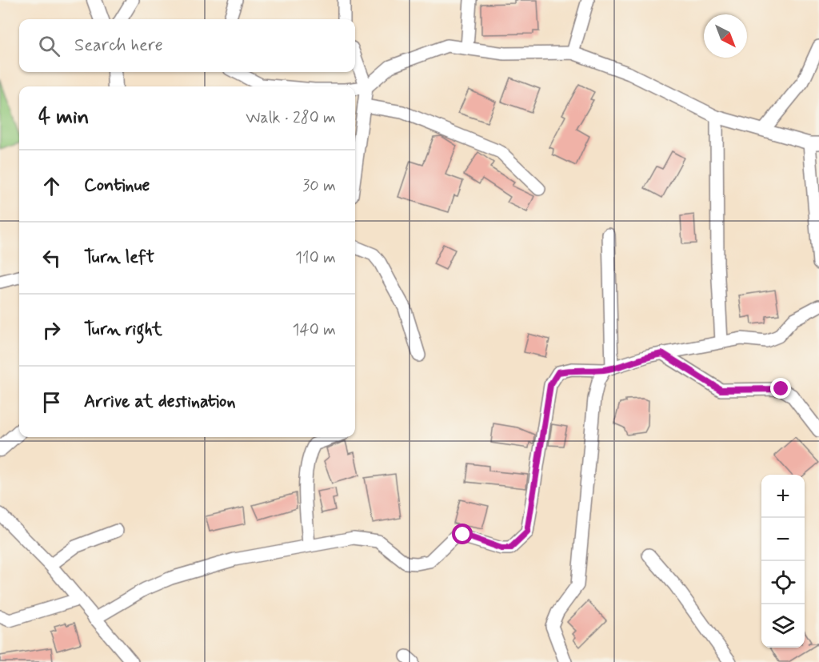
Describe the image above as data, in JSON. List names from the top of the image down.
{
  "north": "bottom right",
  "page": {
    "search": "Search here",
    "heading": ["4 min", "Walk · 280 m"],
    "list": [
      ["Continue", "30 m"],
      ["Turn left", "110 m"],
      ["Turn right", "140 m"],
      "Arrive at destination"
    ],
    "map_buttons": ["+", "−"]
  }
}
